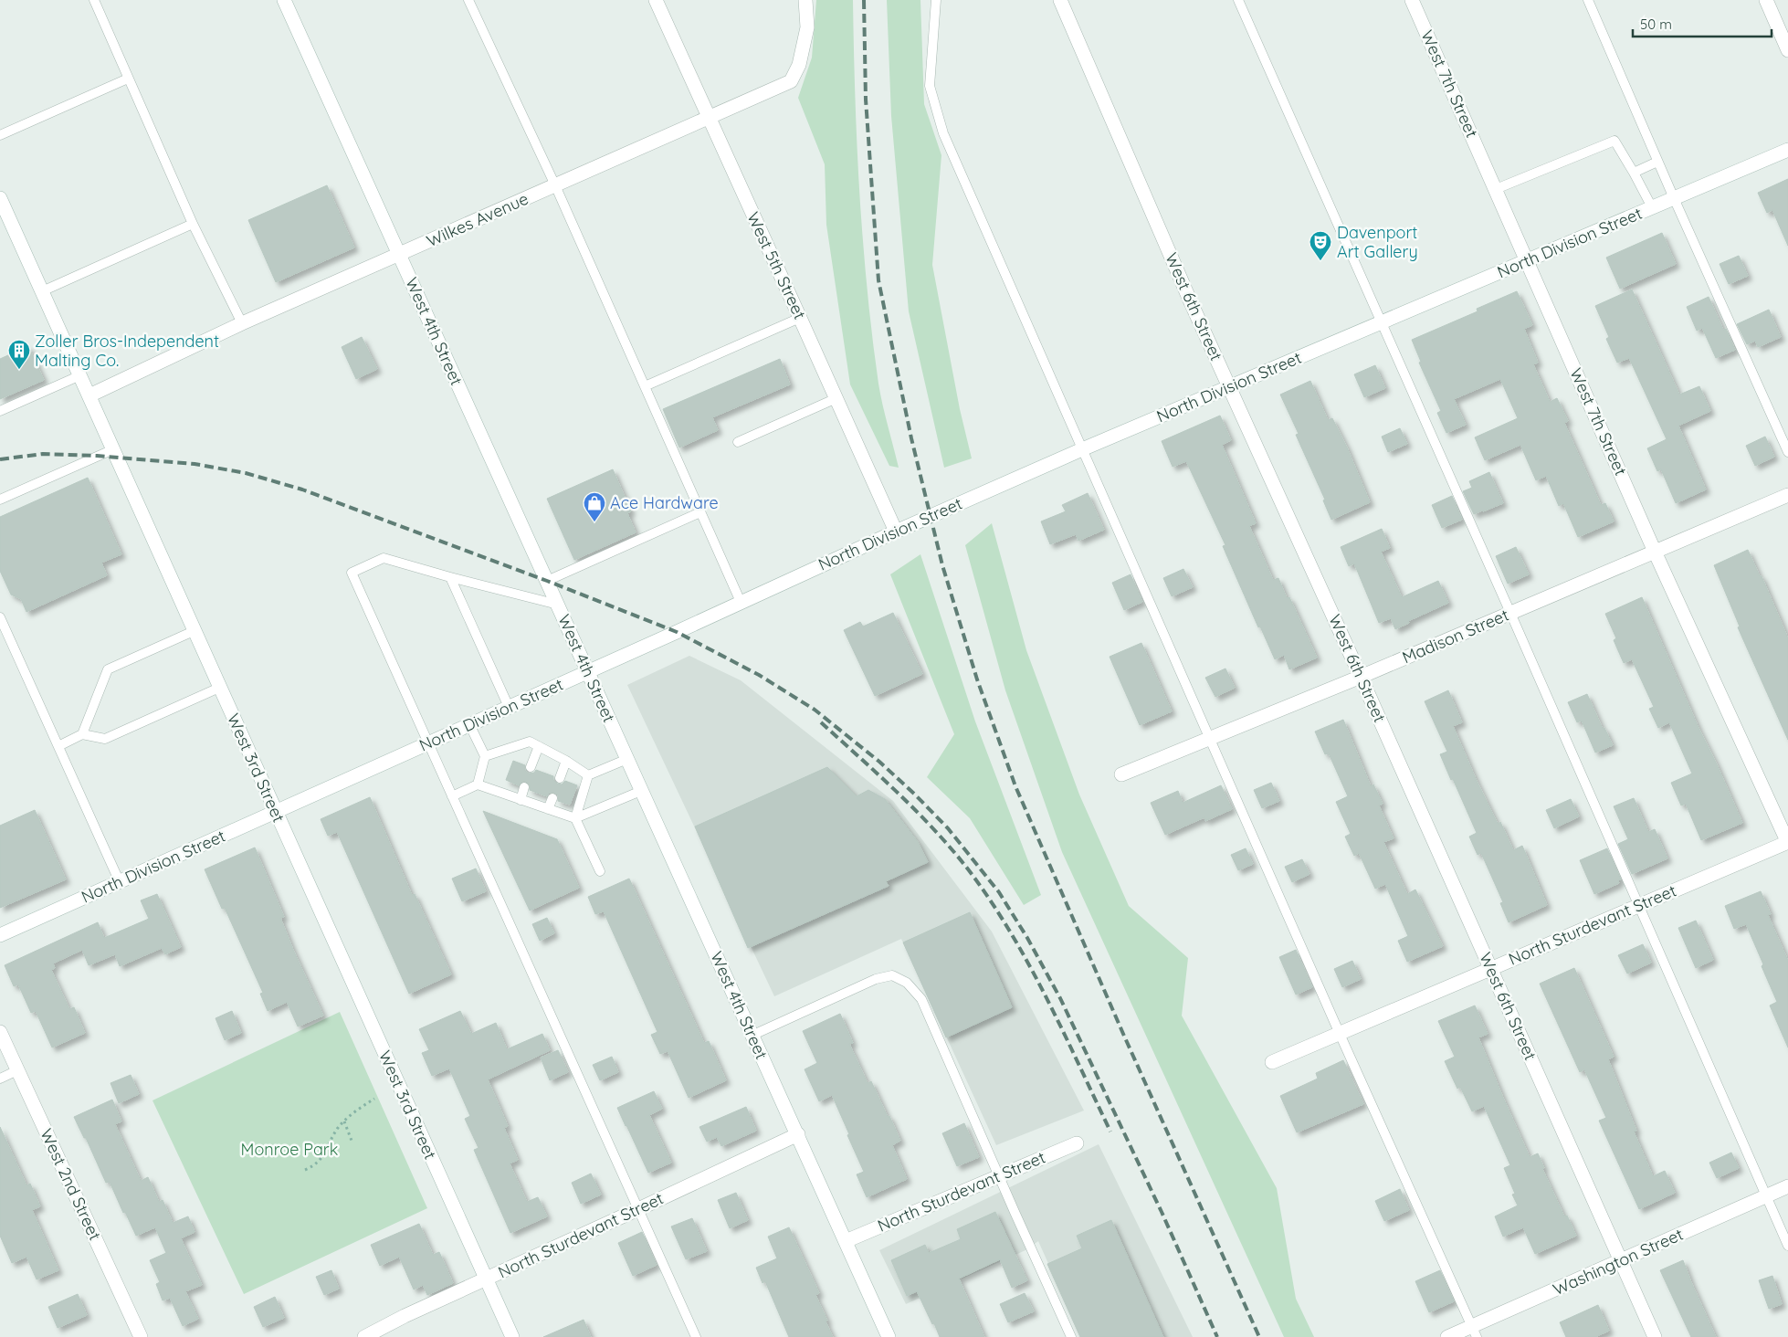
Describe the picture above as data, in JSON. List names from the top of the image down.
{
  "streets": {
    "street": [
      "West 7th Street",
      "Wilkes Avenue",
      "North Division Street",
      "West 5th Street",
      "West 6th Street",
      "West 4th Street",
      "Madison Street",
      "West 3rd Street",
      "North Sturdevant Street",
      "West 2nd Street",
      "Washington Street"
    ]
  },
  "crossings": [
    ["West 7th Street", "North Division Street"],
    ["West 7th Street", "Madison Street"],
    ["West 7th Street", "North Sturdevant Street"],
    ["Wilkes Avenue", "West 5th Street"],
    ["Wilkes Avenue", "West 4th Street"],
    ["Wilkes Avenue", "West 3rd Street"],
    ["North Division Street", "West 5th Street"],
    ["North Division Street", "West 6th Street"],
    ["North Division Street", "West 4th Street"],
    ["North Division Street", "West 3rd Street"],
    ["West 6th Street", "Madison Street"],
    ["West 6th Street", "North Sturdevant Street"],
    ["West 6th Street", "Washington Street"],
    ["West 4th Street", "North Sturdevant Street"],
    ["West 3rd Street", "North Sturdevant Street"]
  ],
  "parks": ["Monroe Park"],
  "places": {
    "theatre": ["Davenport Art Gallery"],
    "building": ["Zoller Bros-Independent Malting Co."],
    "shop": ["Ace Hardware"]
  },
  "scale_bar": "50 m"
}
